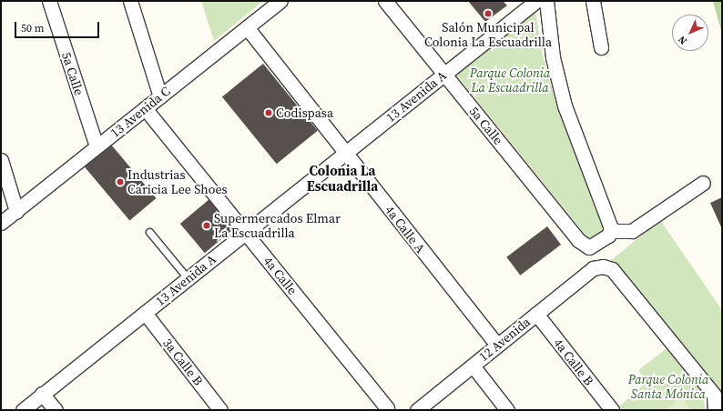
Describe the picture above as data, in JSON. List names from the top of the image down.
{
  "streets": {
    "street": [
      "5a Calle",
      "13 Avenida A",
      "13 Avenida C",
      "4a Calle A",
      "4a Calle",
      "12 Avenida",
      "3a Calle B",
      "4a Calle B"
    ]
  },
  "crossings": [
    ["5a Calle", "13 Avenida A"],
    ["5a Calle", "13 Avenida C"],
    ["13 Avenida A", "4a Calle A"],
    ["13 Avenida A", "4a Calle"],
    ["13 Avenida A", "3a Calle B"],
    ["13 Avenida C", "4a Calle A"],
    ["13 Avenida C", "4a Calle"],
    ["4a Calle A", "12 Avenida"],
    ["12 Avenida", "4a Calle B"]
  ],
  "districts": ["Colonia La Escuadrilla"],
  "parks": ["Parque Colonia La Escuadrilla", "Parque Colonia Santa Mónica"],
  "places": [
    "Salón Municipal Colonia La Escuadrilla",
    "Codispasa",
    "Industrias Caricia Lee Shoes",
    "Supermercados Elmar La Escuadrilla"
  ],
  "scale_bar": "50 m",
  "north": "bottom left"
}
